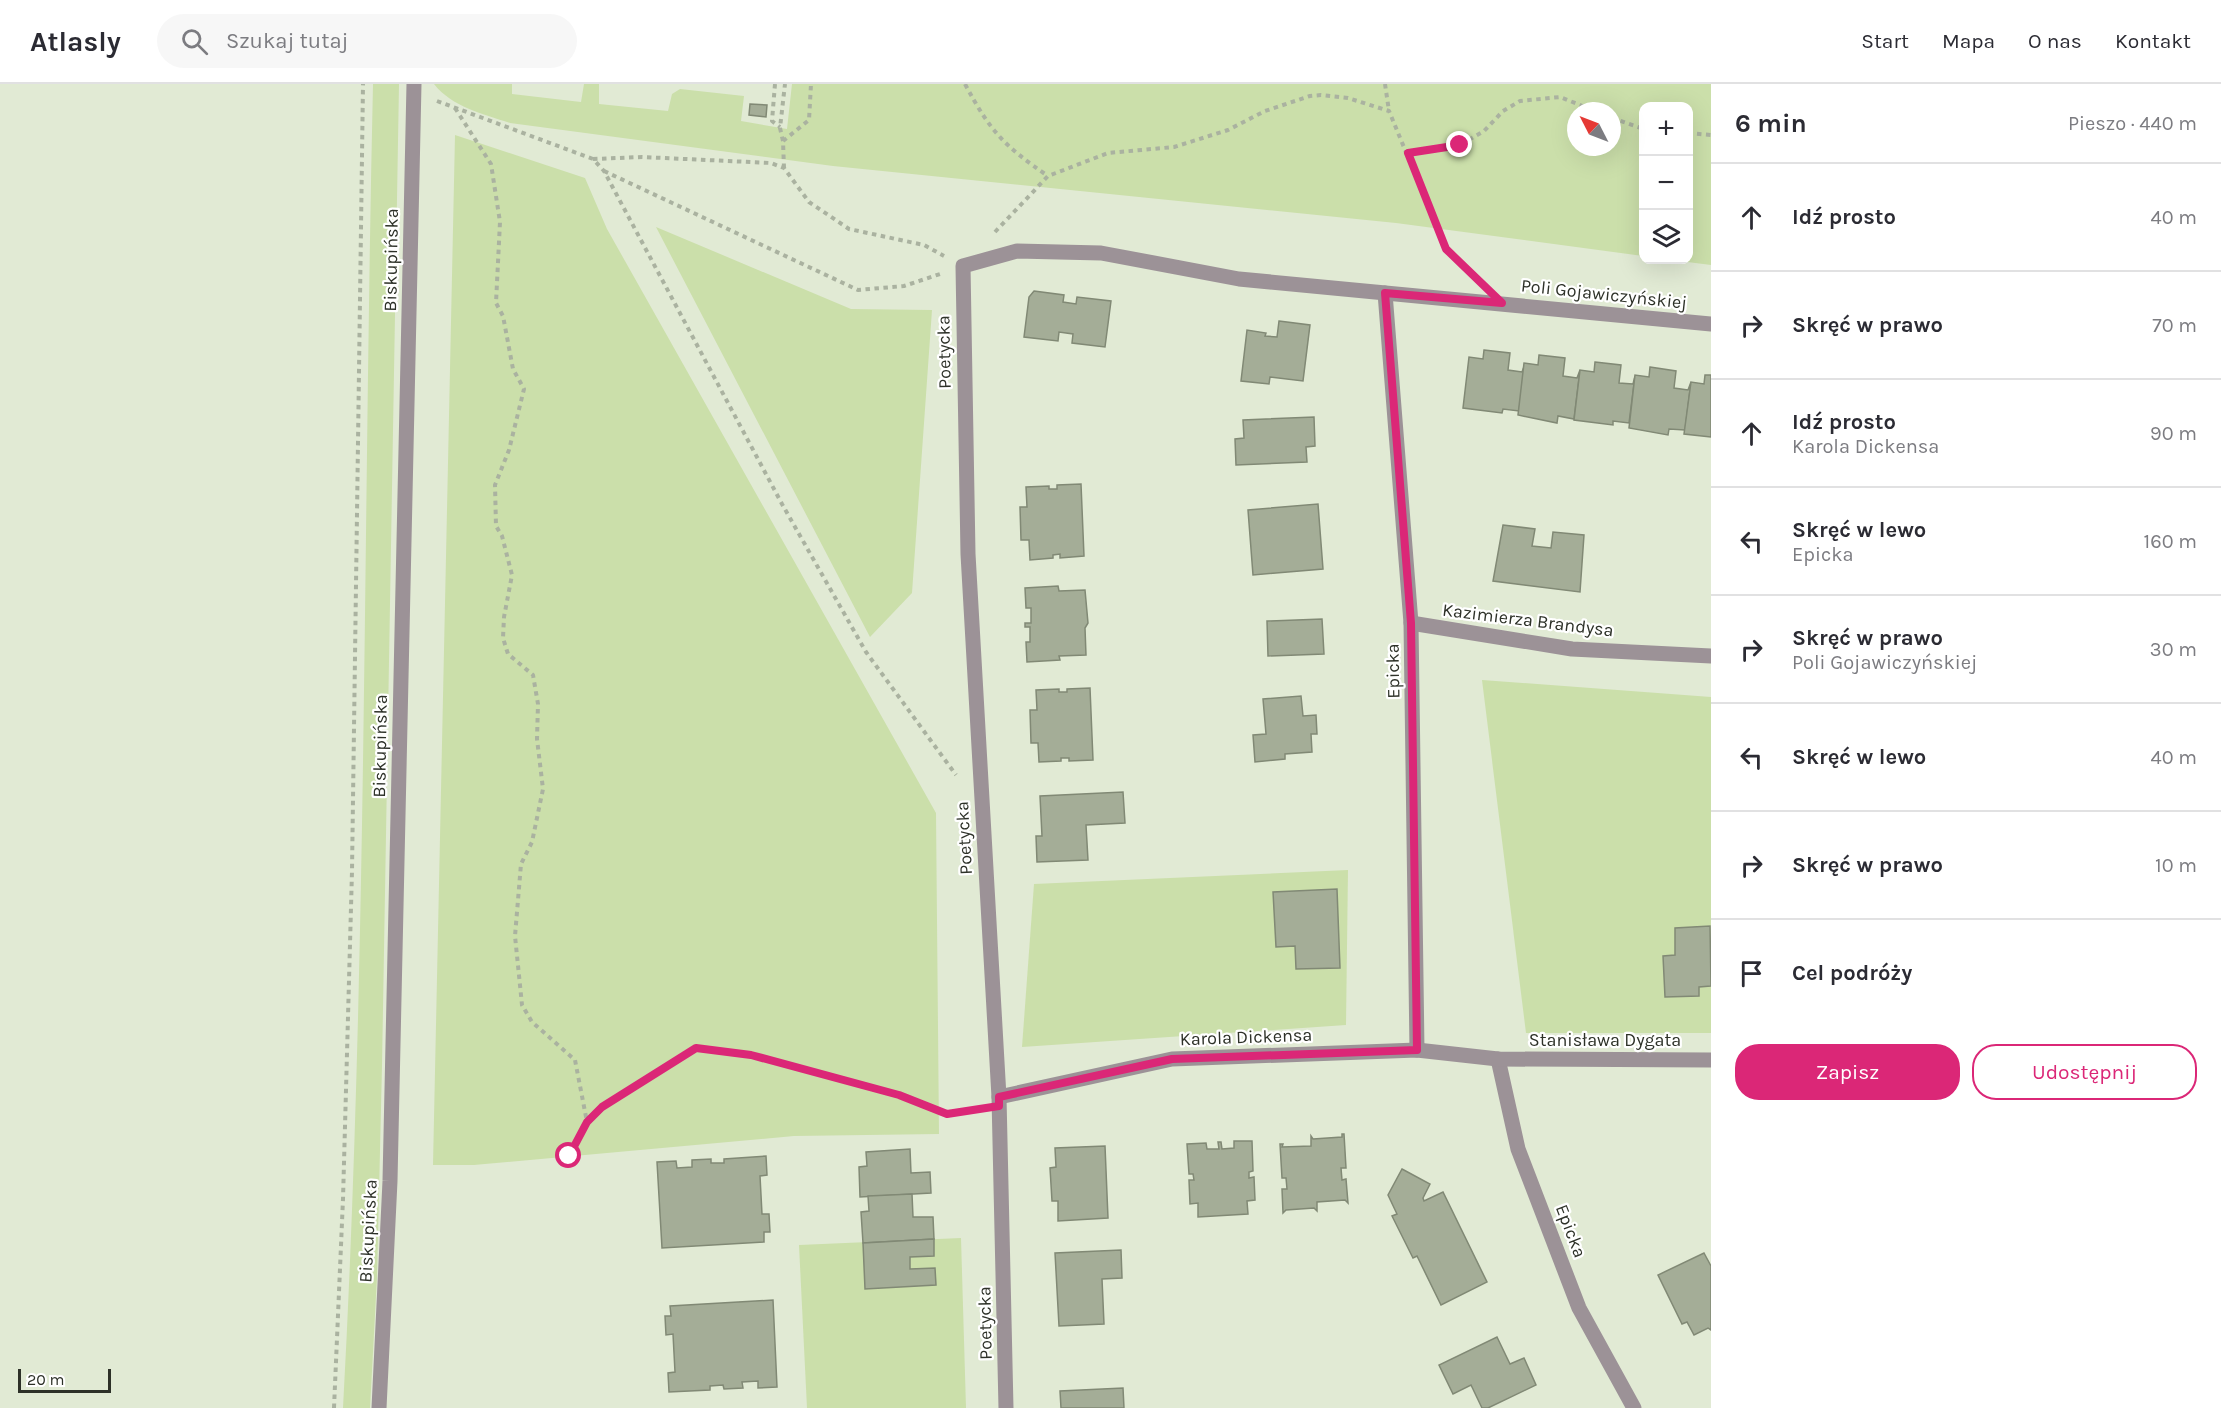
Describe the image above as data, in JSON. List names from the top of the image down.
{
  "streets": {
    "street": [
      "Biskupińska",
      "Poli Gojawiczyńskiej",
      "Poetycka",
      "Kazimierza Brandysa",
      "Epicka",
      "Karola Dickensa",
      "Stanisława Dygata"
    ]
  },
  "crossings": [
    ["Poli Gojawiczyńskiej", "Poetycka"],
    ["Poli Gojawiczyńskiej", "Epicka"],
    ["Poetycka", "Karola Dickensa"],
    ["Kazimierza Brandysa", "Epicka"],
    ["Epicka", "Karola Dickensa"],
    ["Epicka", "Stanisława Dygata"],
    ["Karola Dickensa", "Stanisława Dygata"]
  ],
  "scale_bar": "20 m",
  "north": "top left",
  "page": {
    "header": "Atlasly",
    "search": "Szukaj tutaj",
    "nav": [
      "Start",
      "Mapa",
      "O nas",
      "Kontakt"
    ],
    "heading": ["6 min", "Pieszo · 440 m"],
    "map_buttons": ["+", "−"],
    "list": [
      ["Idź prosto", "40 m"],
      ["Skręć w prawo", "70 m"],
      ["Idź prosto", "Karola Dickensa", "90 m"],
      ["Skręć w lewo", "Epicka", "160 m"],
      ["Skręć w prawo", "Poli Gojawiczyńskiej", "30 m"],
      ["Skręć w lewo", "40 m"],
      ["Skręć w prawo", "10 m"],
      "Cel podróży"
    ],
    "buttons": ["Zapisz", "Udostępnij"],
    "scale": "20 m"
  }
}
